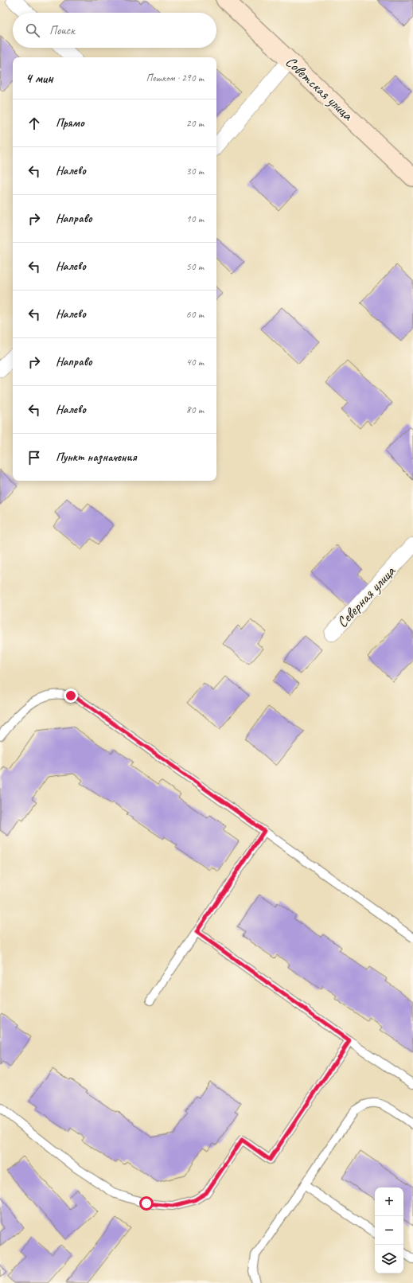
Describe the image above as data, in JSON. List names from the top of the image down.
{
  "streets": {
    "street": ["Советская улица", "Северная улица"]
  },
  "page": {
    "search": "Поиск",
    "heading": ["4 мин", "Пешком · 290 m"],
    "list": [
      ["Прямо", "20 m"],
      ["Налево", "30 m"],
      ["Направо", "10 m"],
      ["Налево", "50 m"],
      ["Налево", "60 m"],
      ["Направо", "40 m"],
      ["Налево", "80 m"],
      "Пункт назначения"
    ],
    "map_buttons": ["+", "−"]
  }
}
